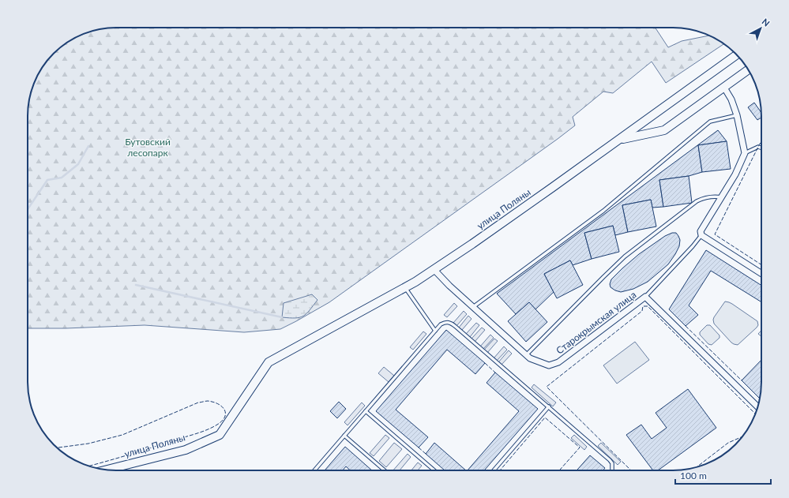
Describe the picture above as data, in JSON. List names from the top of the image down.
{
  "streets": {
    "main road": ["улица Поляны"],
    "street": ["Старокрымская улица"]
  },
  "crossings": [
    ["улица Поляны", "Старокрымская улица"]
  ],
  "parks": ["Бутовский лесопарк"],
  "scale_bar": "100 m",
  "north": "top right"
}
